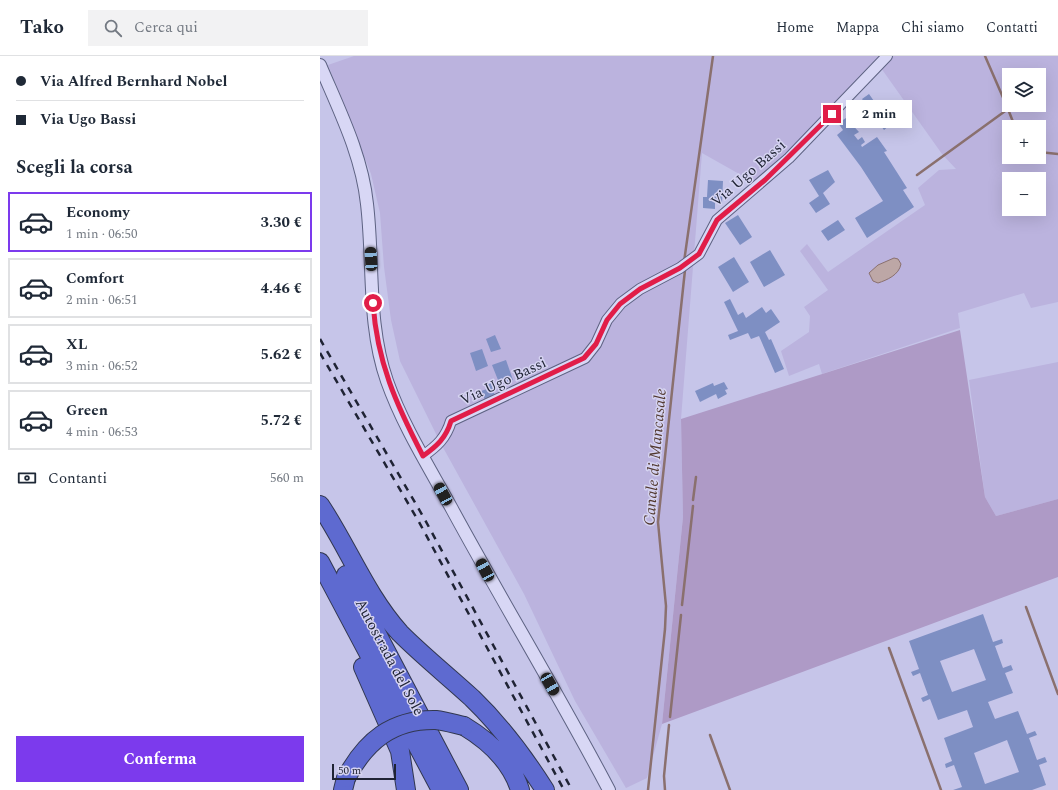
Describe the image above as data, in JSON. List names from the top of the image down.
{
  "streets": {
    "highway": ["Autostrada del Sole"],
    "street": ["Via Ugo Bassi"]
  },
  "water": ["Canale di Mancasale"],
  "scale_bar": "50 m",
  "page": {
    "header": "Tako",
    "search": "Cerca qui",
    "nav": [
      "Home",
      "Mappa",
      "Chi siamo",
      "Contatti"
    ],
    "banner": ["Via Alfred Bernhard Nobel", "Via Ugo Bassi"],
    "map_buttons": ["+", "−"],
    "bubble": "2 min",
    "heading": "Scegli la corsa",
    "list": [
      {
        "name": "Economy",
        "note": "1 min · 06:50",
        "value": "3.30 €"
      },
      {
        "name": "Comfort",
        "note": "2 min · 06:51",
        "value": "4.46 €"
      },
      {
        "name": "XL",
        "note": "3 min · 06:52",
        "value": "5.62 €"
      },
      {
        "name": "Green",
        "note": "4 min · 06:53",
        "value": "5.72 €"
      }
    ],
    "pay": ["Contanti", "560 m"],
    "buttons": "Conferma",
    "scale": "50 m"
  }
}
